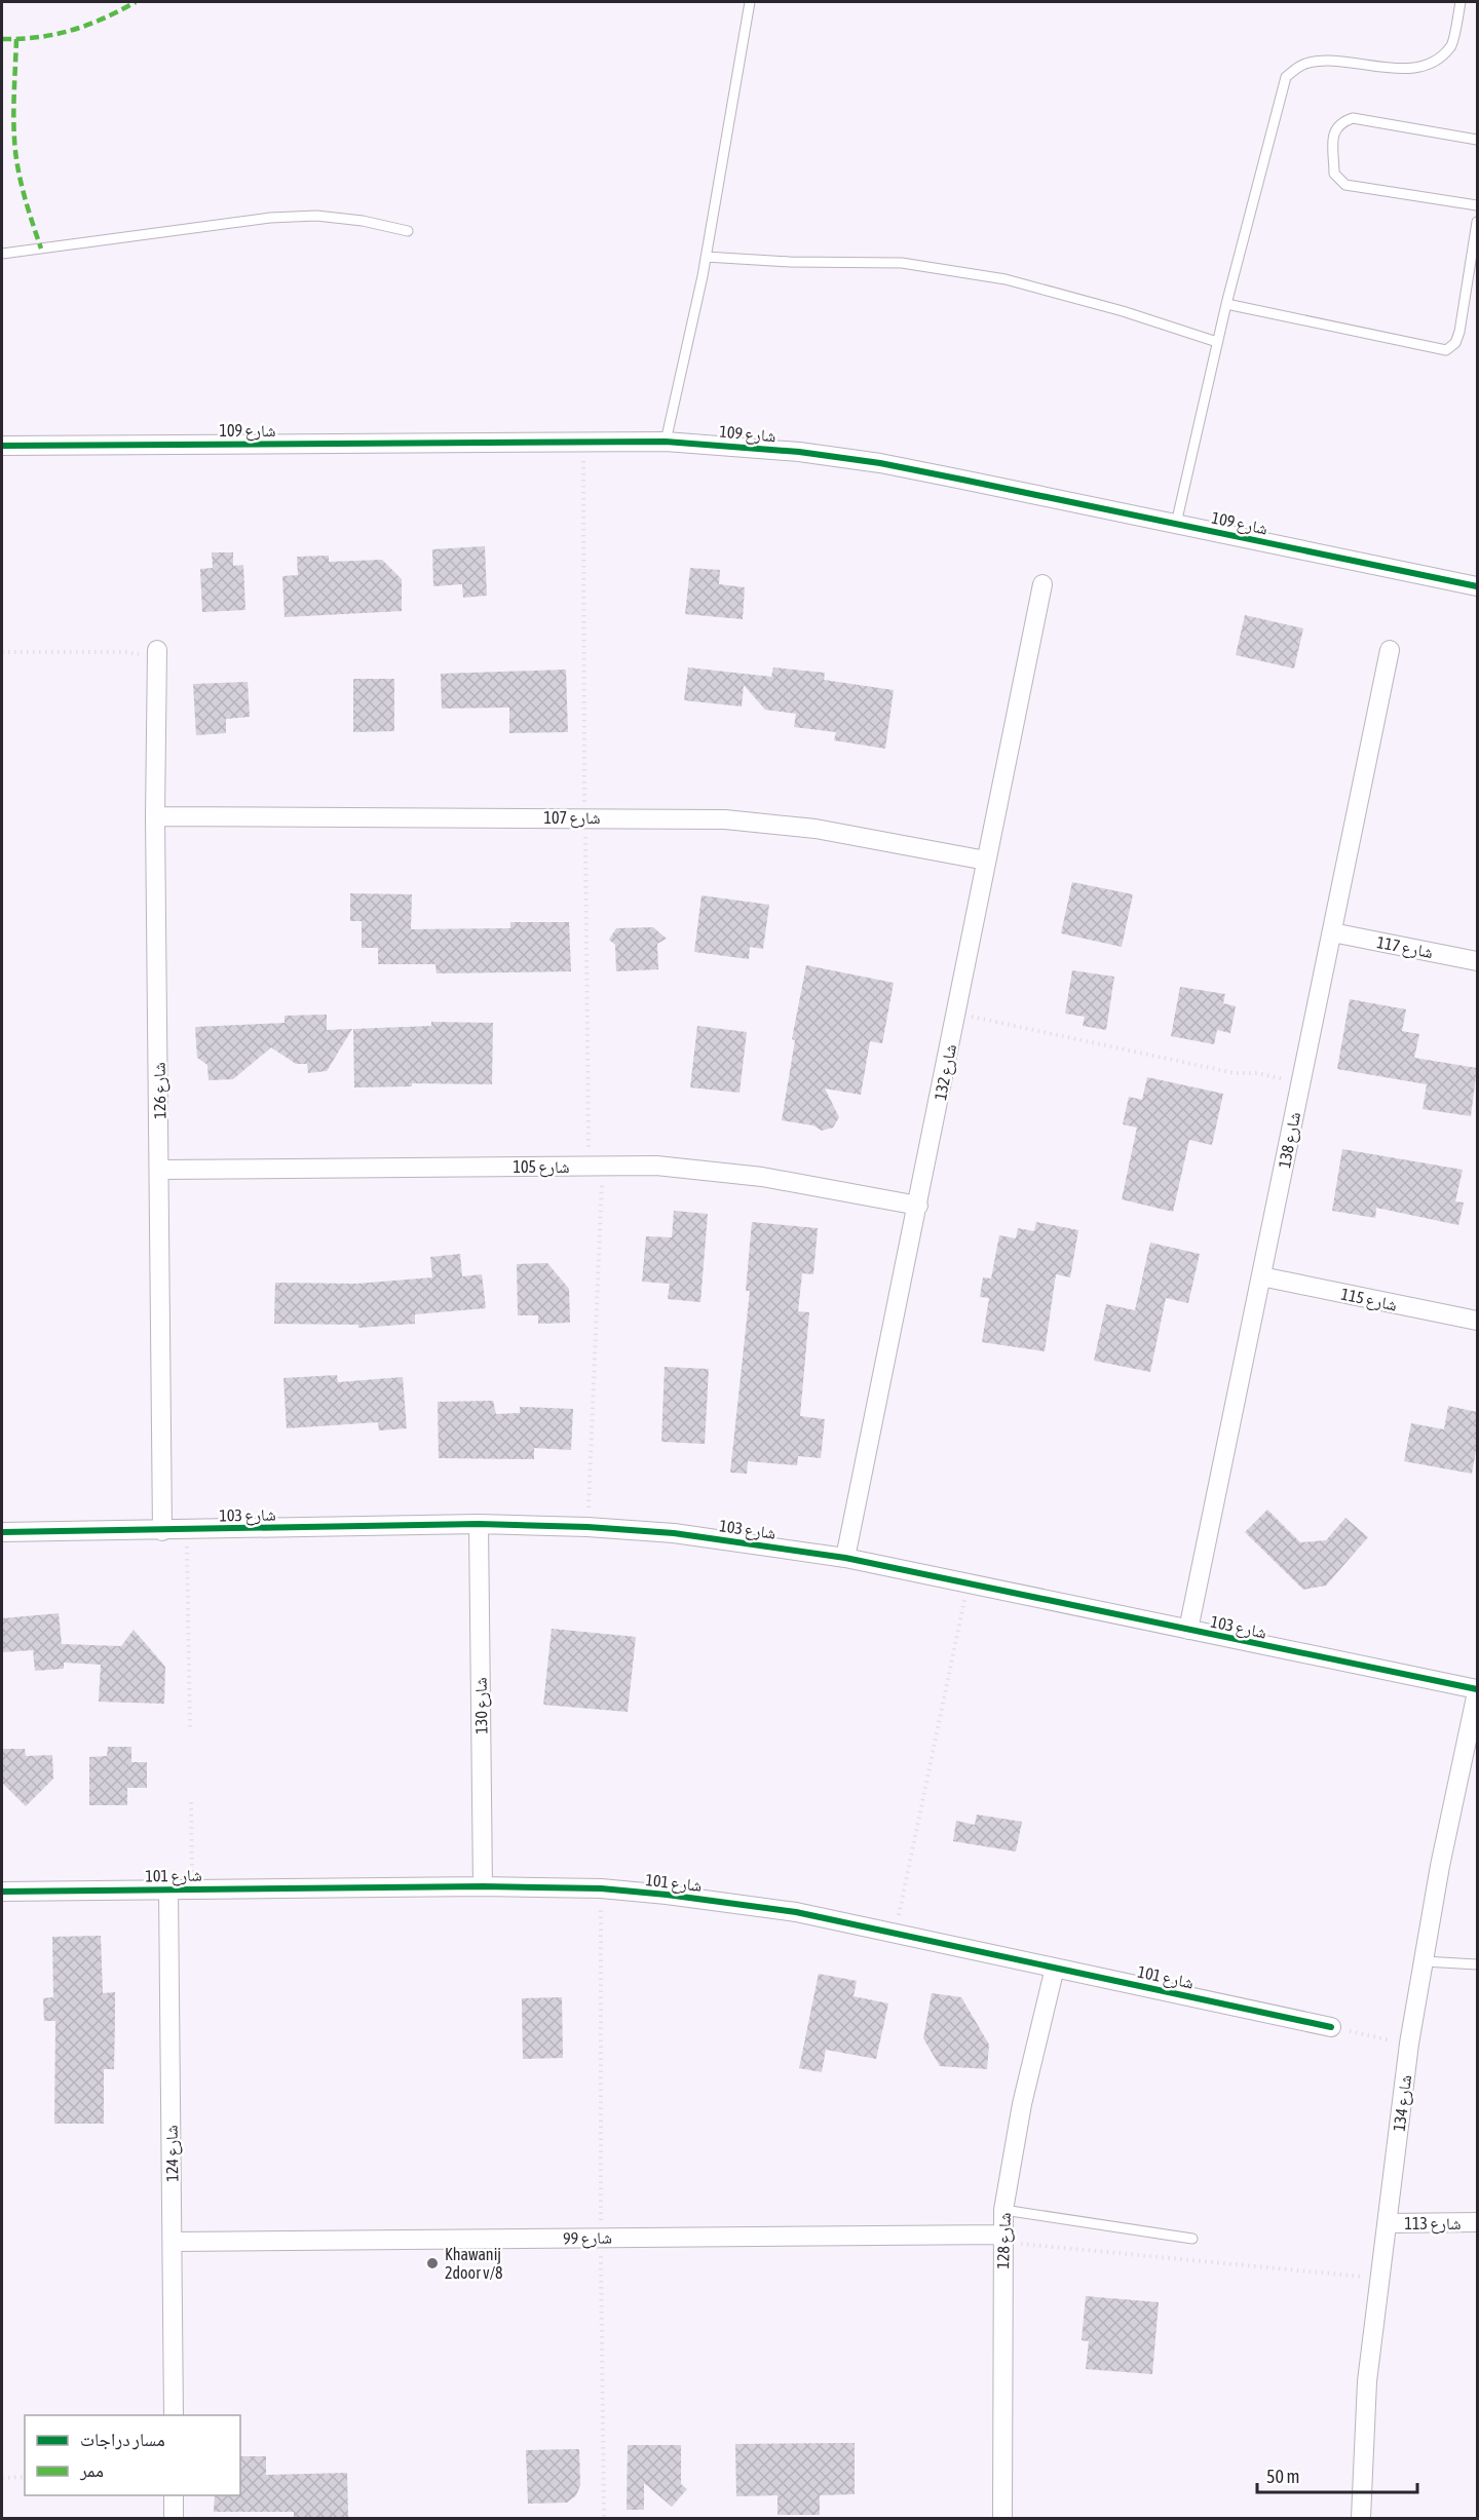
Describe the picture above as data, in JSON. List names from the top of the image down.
{
  "streets": {
    "street": [
      "شارع 109",
      "شارع 107",
      "شارع 117",
      "شارع 132",
      "شارع 126",
      "شارع 138",
      "شارع 105",
      "شارع 115",
      "شارع 103",
      "شارع 130",
      "شارع 101",
      "شارع 134",
      "شارع 124",
      "شارع 113",
      "شارع 99",
      "شارع 128"
    ]
  },
  "crossings": [
    ["شارع 107", "شارع 132"],
    ["شارع 107", "شارع 126"],
    ["شارع 117", "شارع 138"],
    ["شارع 132", "شارع 105"],
    ["شارع 132", "شارع 103"],
    ["شارع 126", "شارع 105"],
    ["شارع 126", "شارع 103"],
    ["شارع 138", "شارع 115"],
    ["شارع 138", "شارع 103"],
    ["شارع 103", "شارع 130"],
    ["شارع 103", "شارع 134"],
    ["شارع 130", "شارع 101"],
    ["شارع 101", "شارع 124"],
    ["شارع 101", "شارع 128"],
    ["شارع 134", "شارع 113"],
    ["شارع 124", "شارع 99"],
    ["شارع 99", "شارع 128"]
  ],
  "places": ["Khawanij 2door v/8"],
  "legend": ["مسار دراجات", "ممر"],
  "scale_bar": "50 m"
}
